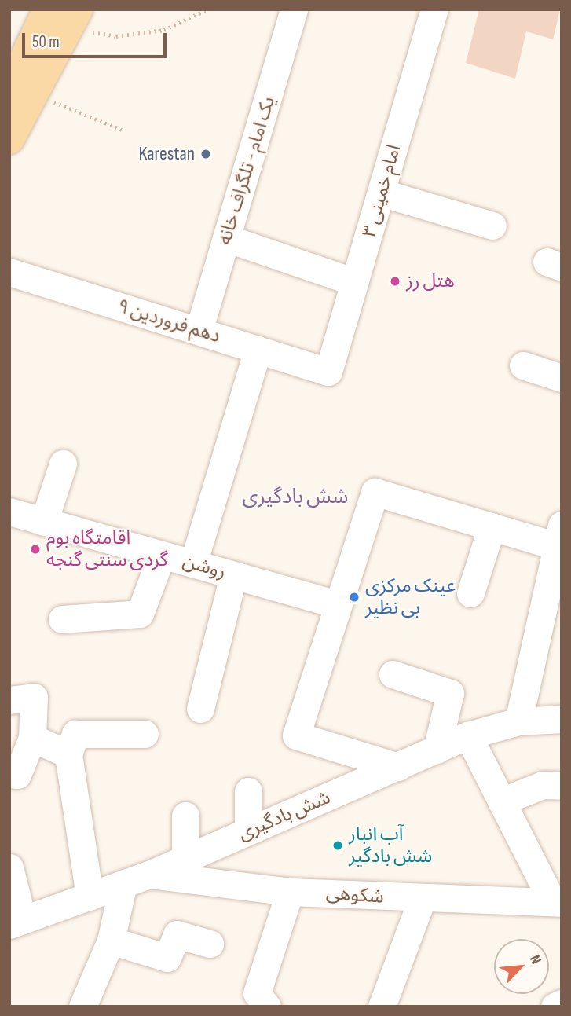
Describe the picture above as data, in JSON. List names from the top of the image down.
{
  "streets": {
    "street": [
      "یک امام - تلگراف خانه",
      "امام خمینی ۳",
      "دهم فروردین ۹",
      "روشن",
      "شش بادگیری",
      "شکوهی"
    ]
  },
  "crossings": [
    ["یک امام - تلگراف خانه", "دهم فروردین ۹"],
    ["امام خمینی ۳", "دهم فروردین ۹"],
    ["شش بادگیری", "شکوهی"]
  ],
  "districts": ["شش بادگیری"],
  "places": [
    "Karestan",
    "هتل رز",
    "اقامتگاه بوم گردی سنتی گنجه",
    "عینک مرکزی بی نظیر",
    "آب انبار شش بادگیر"
  ],
  "scale_bar": "50 m",
  "north": "top right"
}
